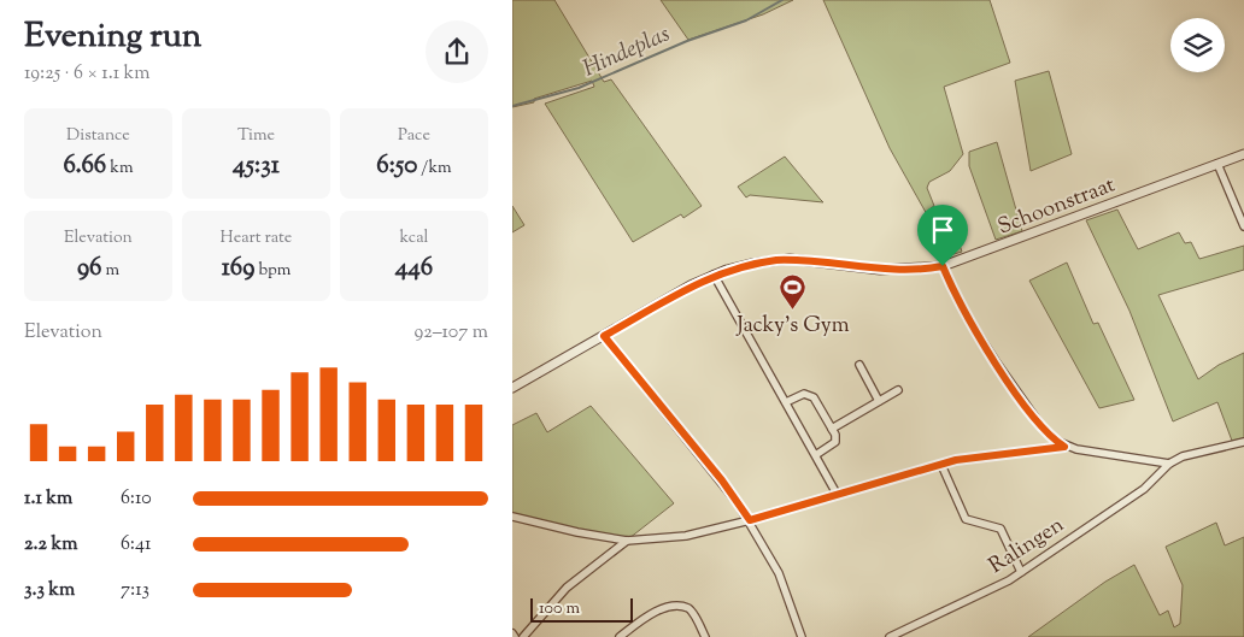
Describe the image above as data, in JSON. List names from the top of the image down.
{
  "streets": {
    "street": ["Schoonstraat", "Ralingen"]
  },
  "water": ["Hindeplas"],
  "places": {
    "sports": ["Jacky's Gym"]
  },
  "scale_bar": "100 m",
  "page": {
    "heading": ["Evening run", "19:25 · 6 × 1.1 km"],
    "stats": [
      ["Distance", "6.66 km"],
      ["Time", "45:31"],
      ["Pace", "6:50 /km"],
      ["Elevation", "96 m"],
      ["Heart rate", "169 bpm"],
      ["kcal", "446"]
    ],
    "chart": ["Elevation", "92–107 m"],
    "list": [
      {
        "name": "1.1 km",
        "note": "6:10"
      },
      {
        "name": "2.2 km",
        "note": "6:41"
      },
      {
        "name": "3.3 km",
        "note": "7:13"
      }
    ],
    "scale": "100 m"
  }
}
